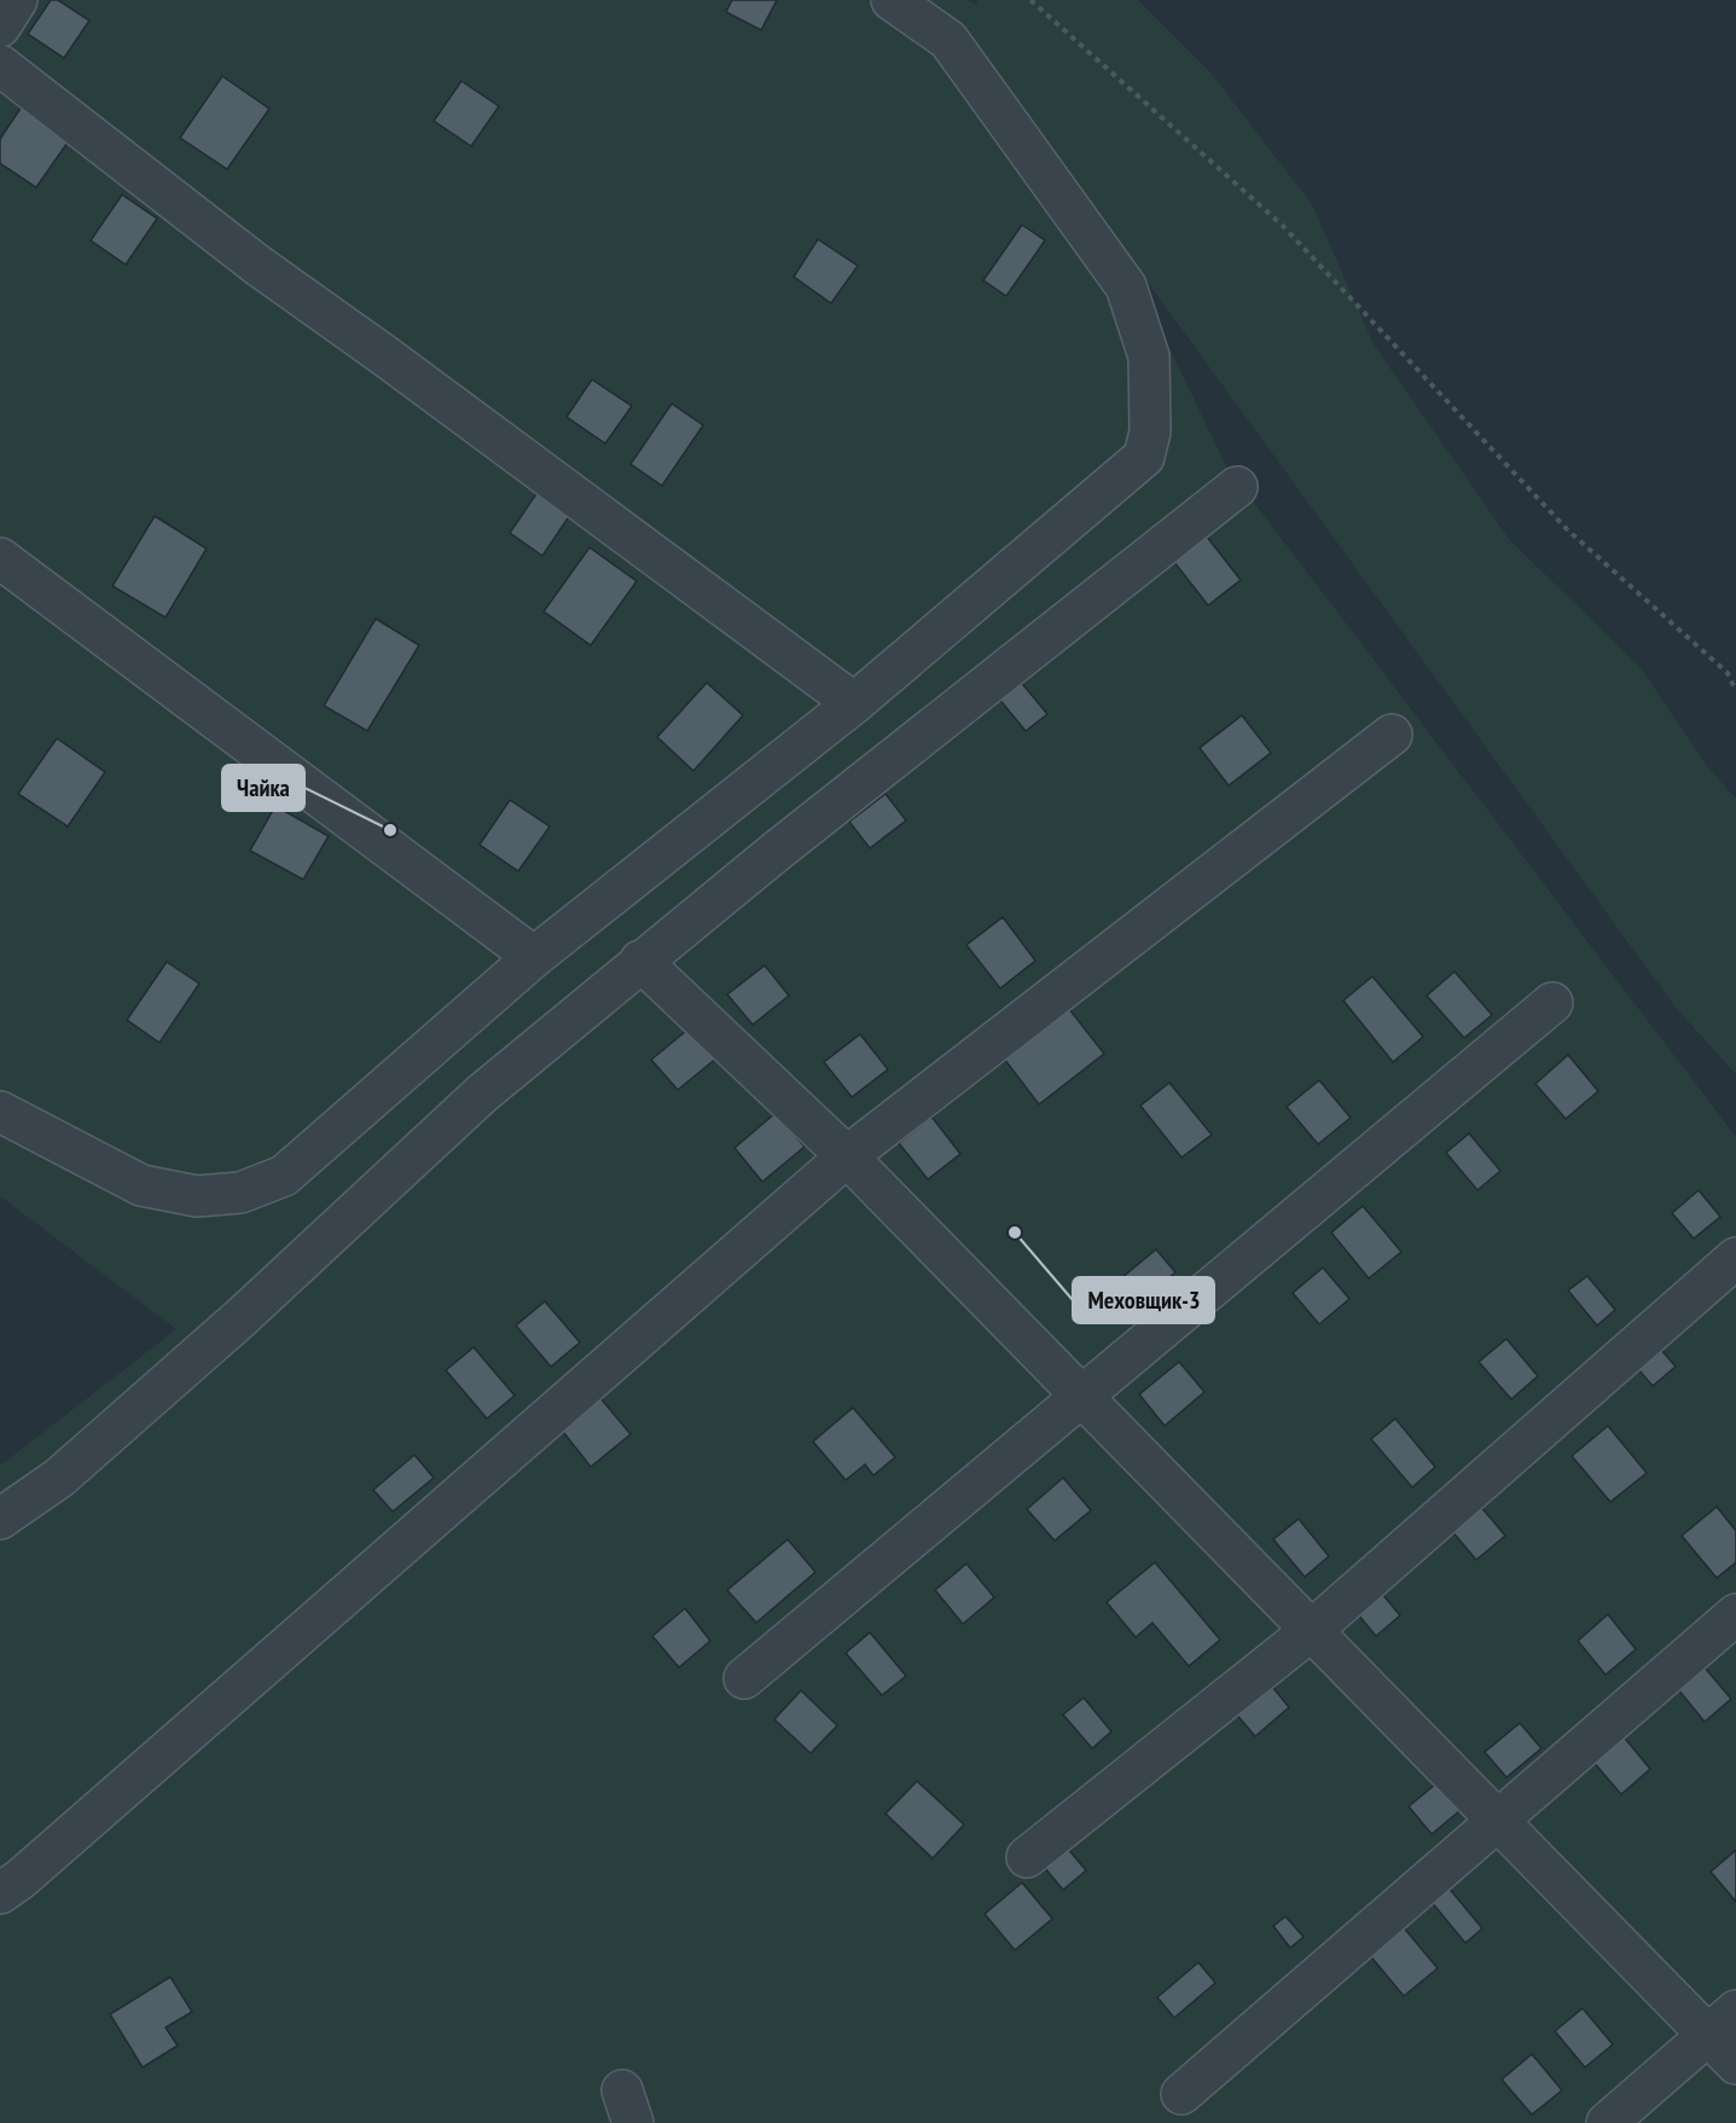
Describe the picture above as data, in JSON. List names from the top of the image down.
{
  "places": ["Чайка", "Меховщик-3"]
}
